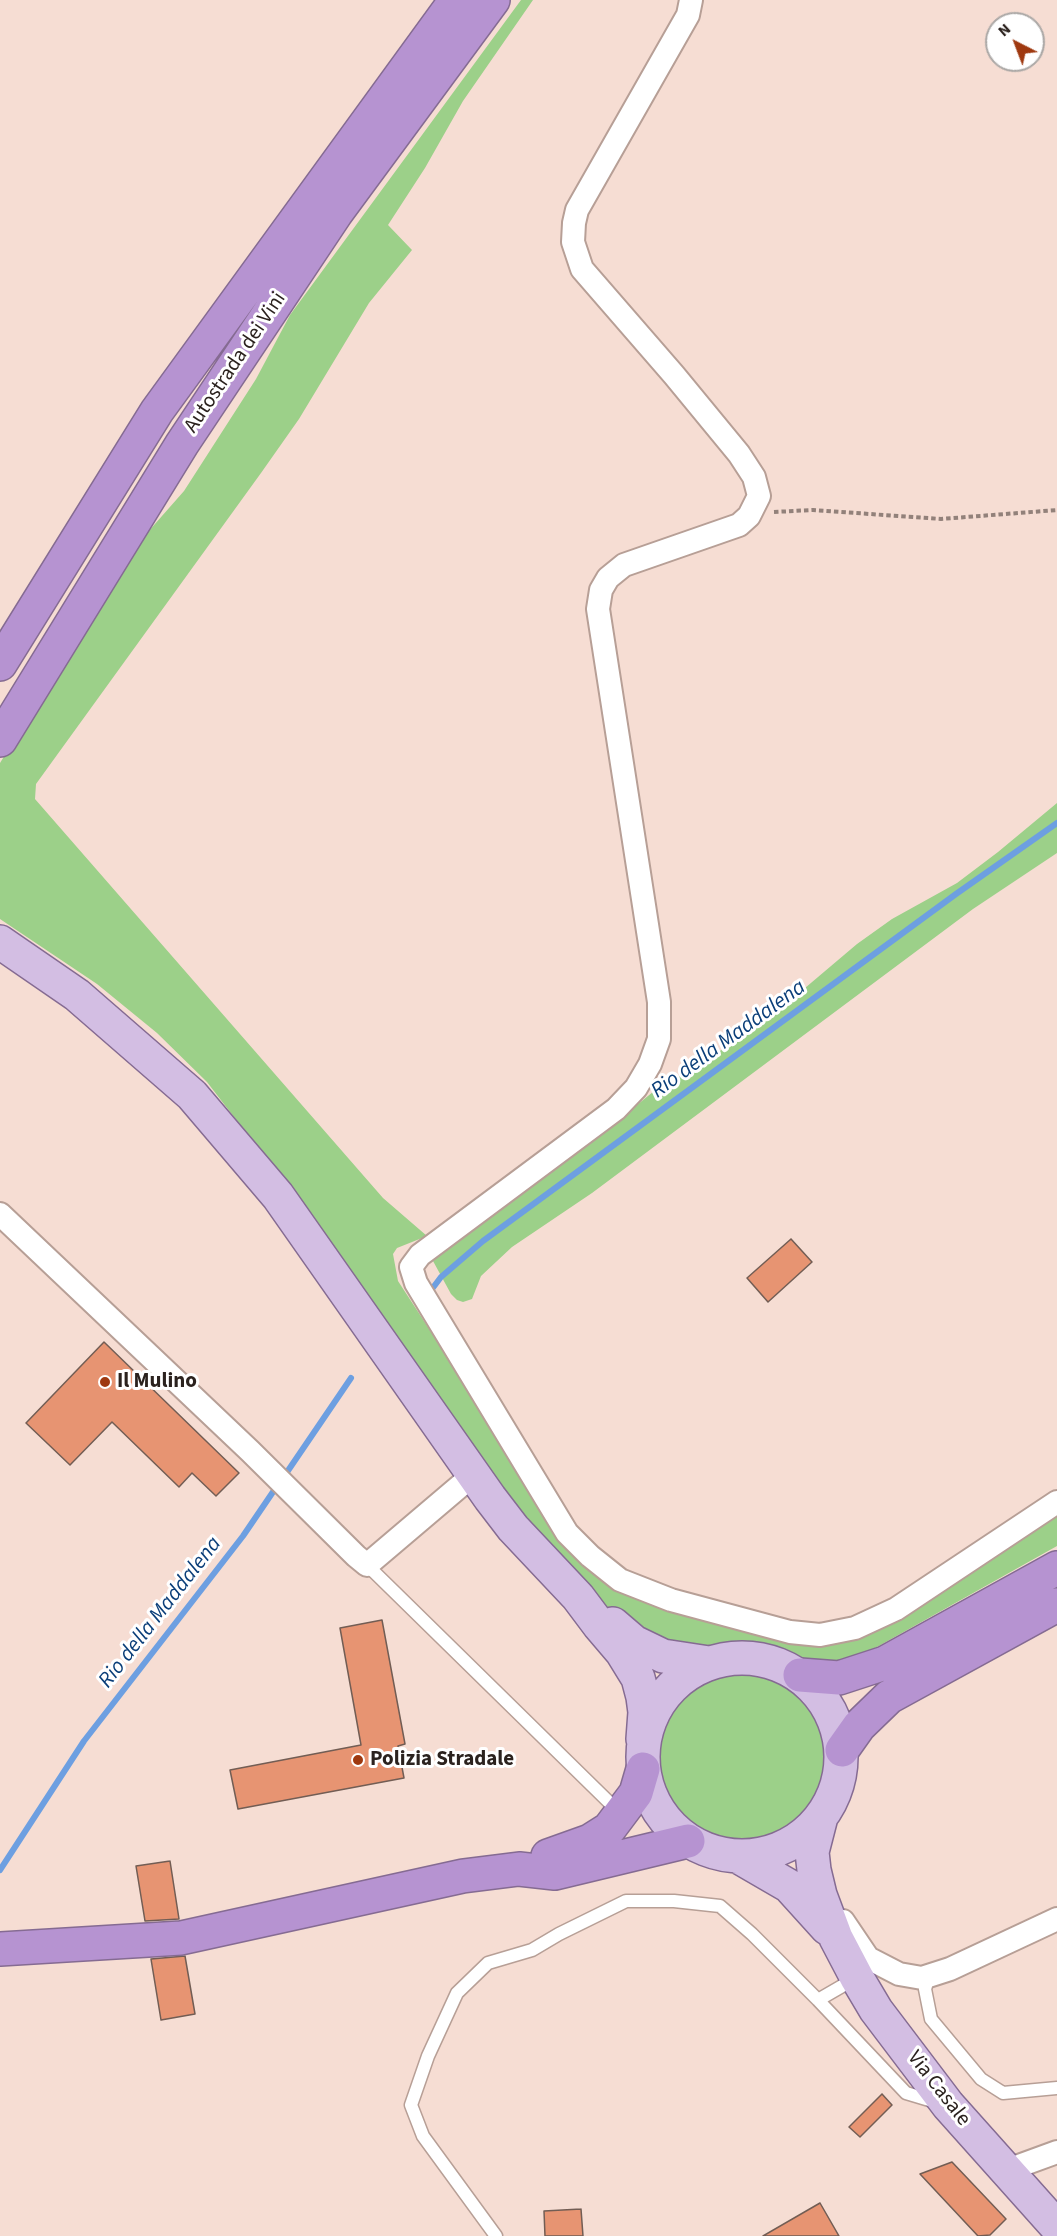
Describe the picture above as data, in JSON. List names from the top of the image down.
{
  "streets": {
    "highway": ["Autostrada dei Vini"],
    "main road": ["Via Casale"]
  },
  "water": ["Rio della Maddalena"],
  "places": ["Il Mulino", "Polizia Stradale"],
  "north": "top left"
}
